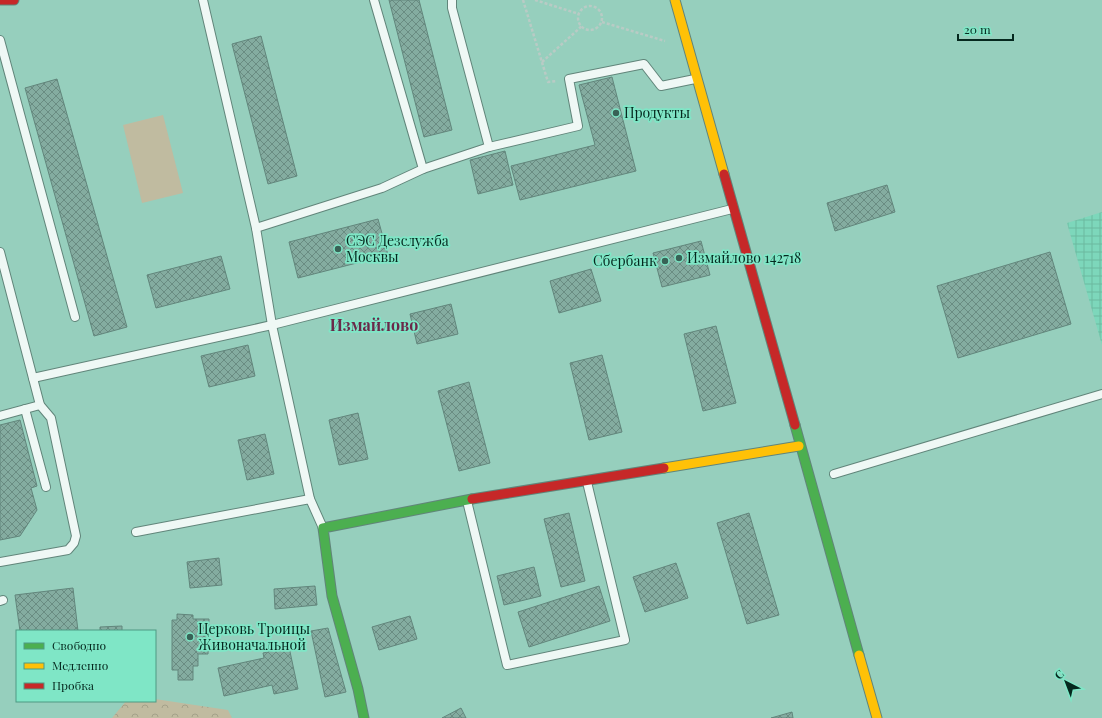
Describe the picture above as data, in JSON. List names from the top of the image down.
{
  "districts": ["Измайлово"],
  "places": [
    "Продукты",
    "СЭС Дезслужба Москвы",
    "Измайлово 142718",
    "Сбербанк",
    "Церковь Троицы Живоначальной"
  ],
  "legend": ["Свободно", "Медленно", "Пробка"],
  "scale_bar": "20 m",
  "north": "top left"
}
